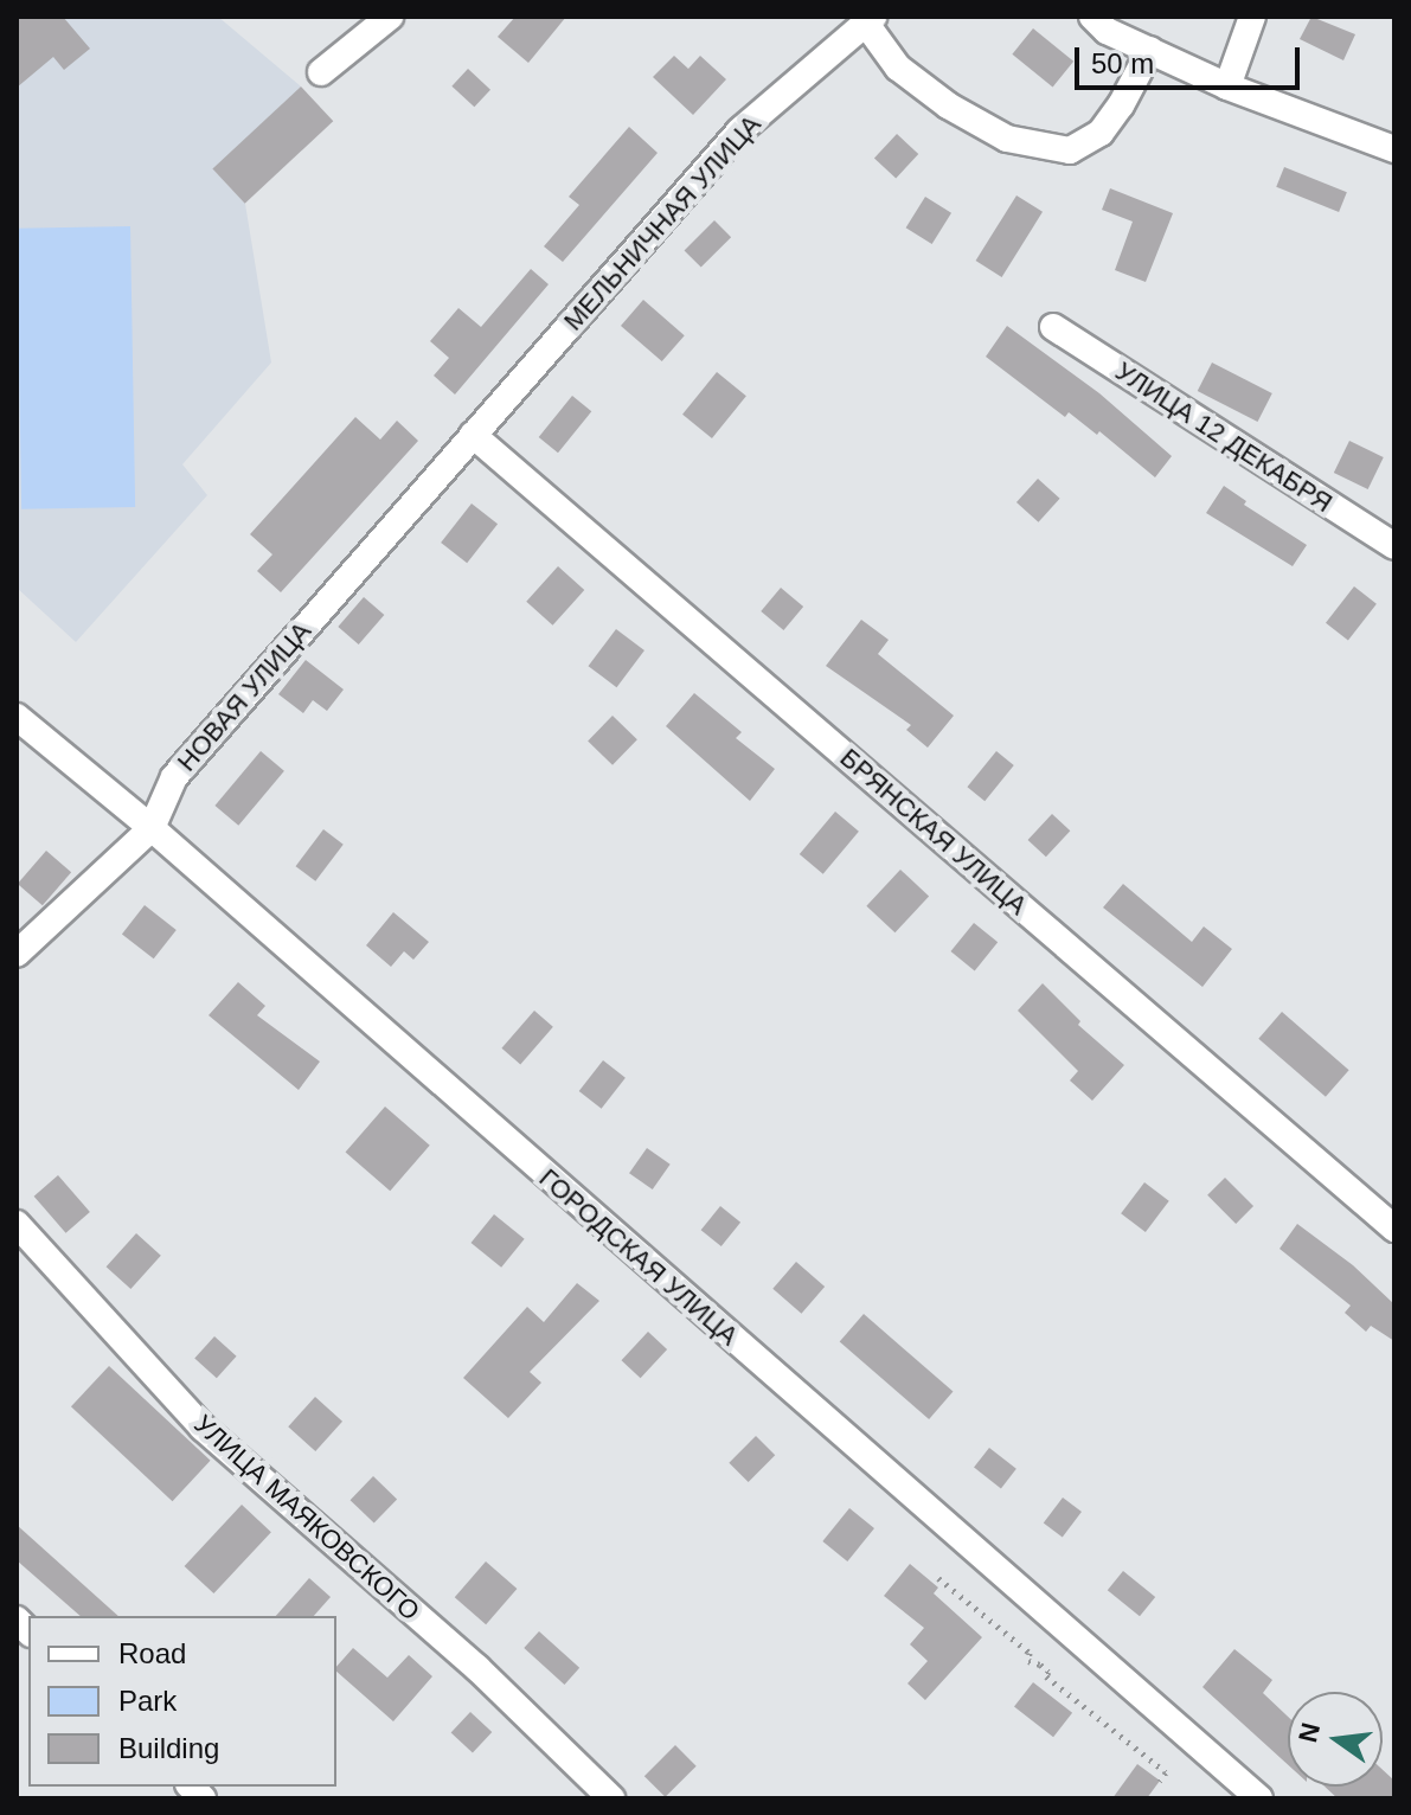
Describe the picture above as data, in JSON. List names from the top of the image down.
{
  "streets": {
    "street": [
      "МЕЛЬНИЧНАЯ УЛИЦА",
      "УЛИЦА 12 ДЕКАБРЯ",
      "НОВАЯ УЛИЦА",
      "БРЯНСКАЯ УЛИЦА",
      "ГОРОДСКАЯ УЛИЦА",
      "УЛИЦА МАЯКОВСКОГО"
    ]
  },
  "crossings": [
    ["МЕЛЬНИЧНАЯ УЛИЦА", "НОВАЯ УЛИЦА"],
    ["МЕЛЬНИЧНАЯ УЛИЦА", "БРЯНСКАЯ УЛИЦА"],
    ["НОВАЯ УЛИЦА", "БРЯНСКАЯ УЛИЦА"],
    ["НОВАЯ УЛИЦА", "ГОРОДСКАЯ УЛИЦА"]
  ],
  "legend": ["Road", "Park", "Building"],
  "scale_bar": "50 m",
  "north": "left"
}
